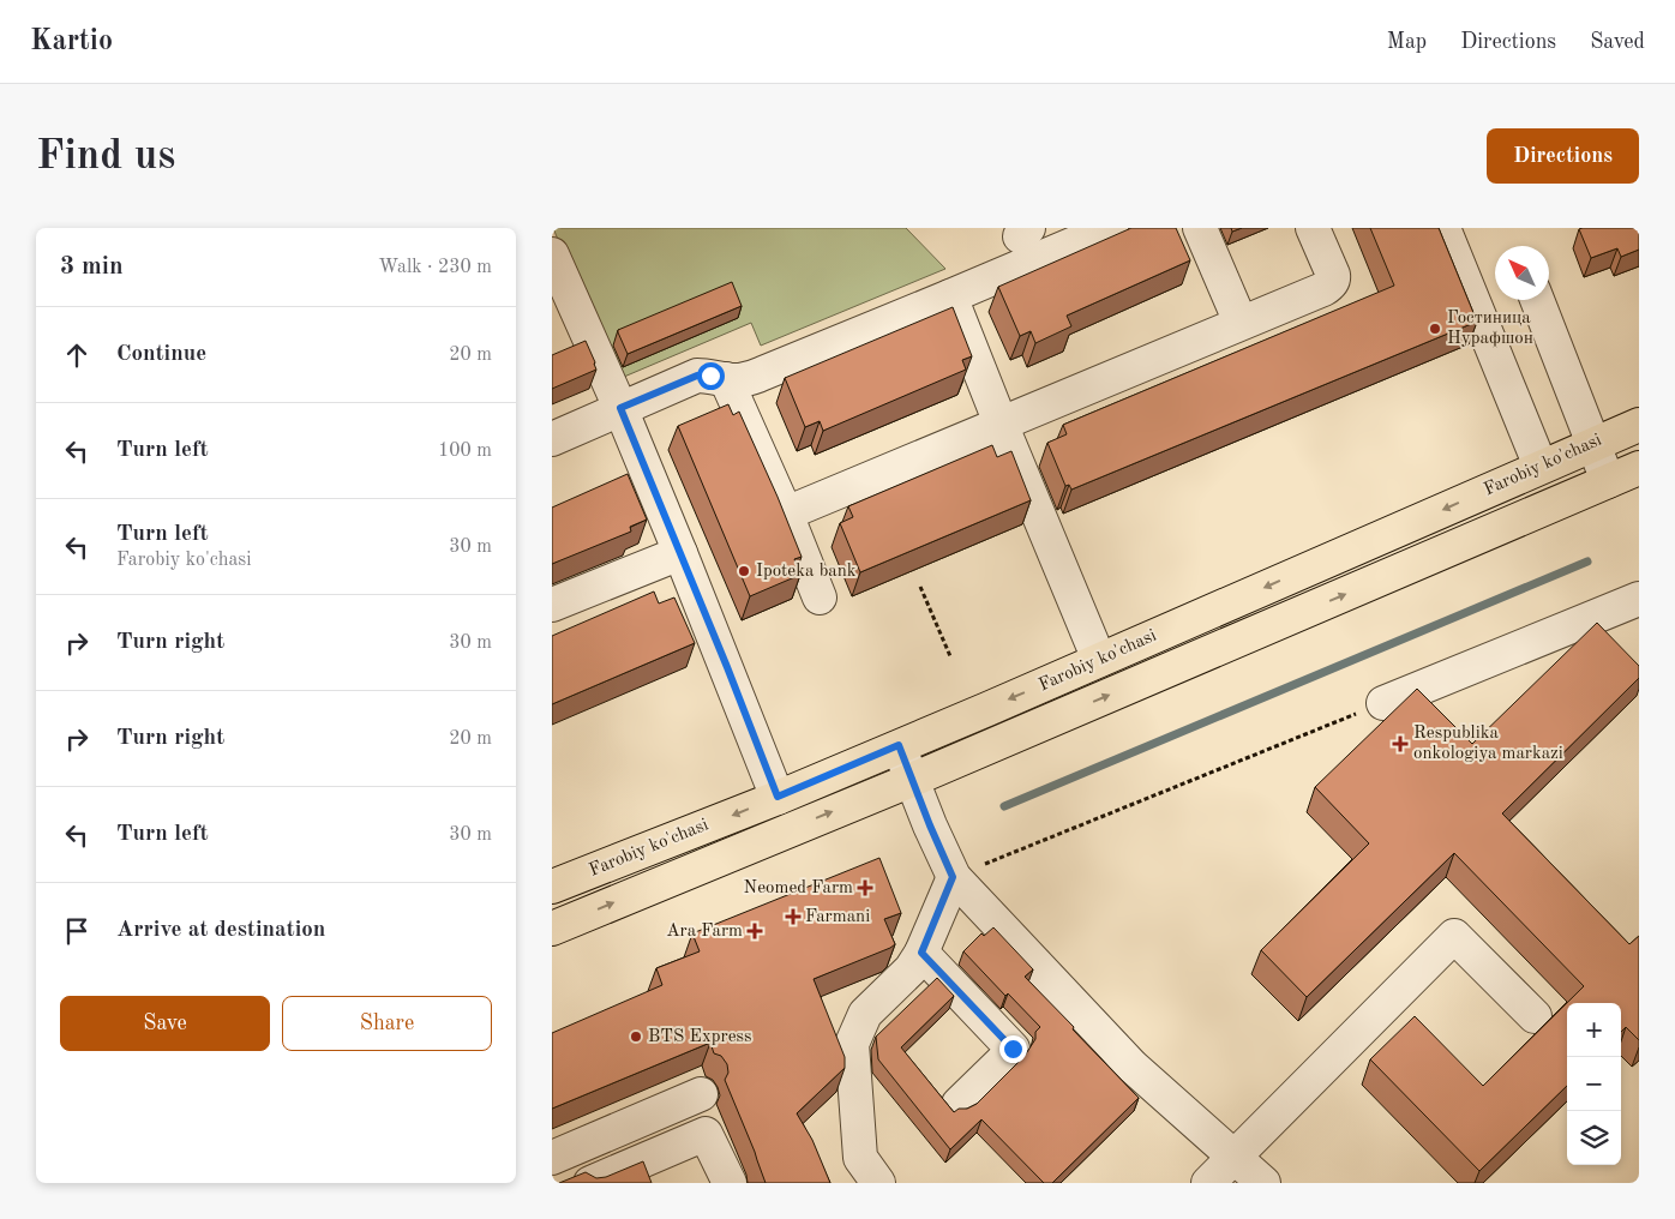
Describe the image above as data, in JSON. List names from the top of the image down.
{
  "streets": {
    "main road": ["Farobiy ko'chasi"]
  },
  "places": {
    "other": ["Гостиница Нурафшон", "Ipoteka bank", "BTS Express"],
    "health": [
      "Respublika onkologiya markazi",
      "Neomed Farm",
      "Farmani",
      "Ara Farm"
    ]
  },
  "north": "top left",
  "page": {
    "header": "Kartio",
    "nav": ["Map", "Directions", "Saved"],
    "buttons": [
      "Directions",
      ["Save", "Share"]
    ],
    "title": "Find us",
    "heading": ["3 min", "Walk · 230 m"],
    "list": [
      ["Continue", "20 m"],
      ["Turn left", "100 m"],
      ["Turn left", "Farobiy ko'chasi", "30 m"],
      ["Turn right", "30 m"],
      ["Turn right", "20 m"],
      ["Turn left", "30 m"],
      "Arrive at destination"
    ],
    "map_buttons": ["+", "−"]
  }
}
